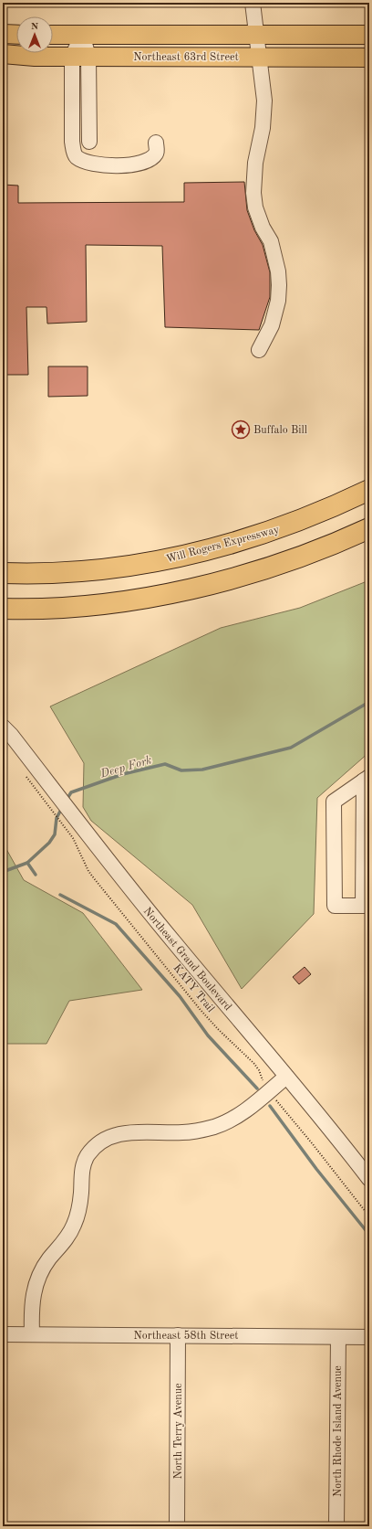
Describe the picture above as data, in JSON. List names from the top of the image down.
{
  "streets": {
    "highway": ["Will Rogers Expressway"],
    "main road": ["Northeast 63rd Street"],
    "street": [
      "Northeast Grand Boulevard",
      "Northeast 58th Street",
      "North Terry Avenue",
      "North Rhode Island Avenue"
    ],
    "path": ["KATY Trail"]
  },
  "crossings": [
    ["Northeast 58th Street", "North Terry Avenue"],
    ["Northeast 58th Street", "North Rhode Island Avenue"]
  ],
  "water": ["Deep Fork"],
  "places": {
    "place": ["Buffalo Bill"]
  },
  "north": "top"
}
